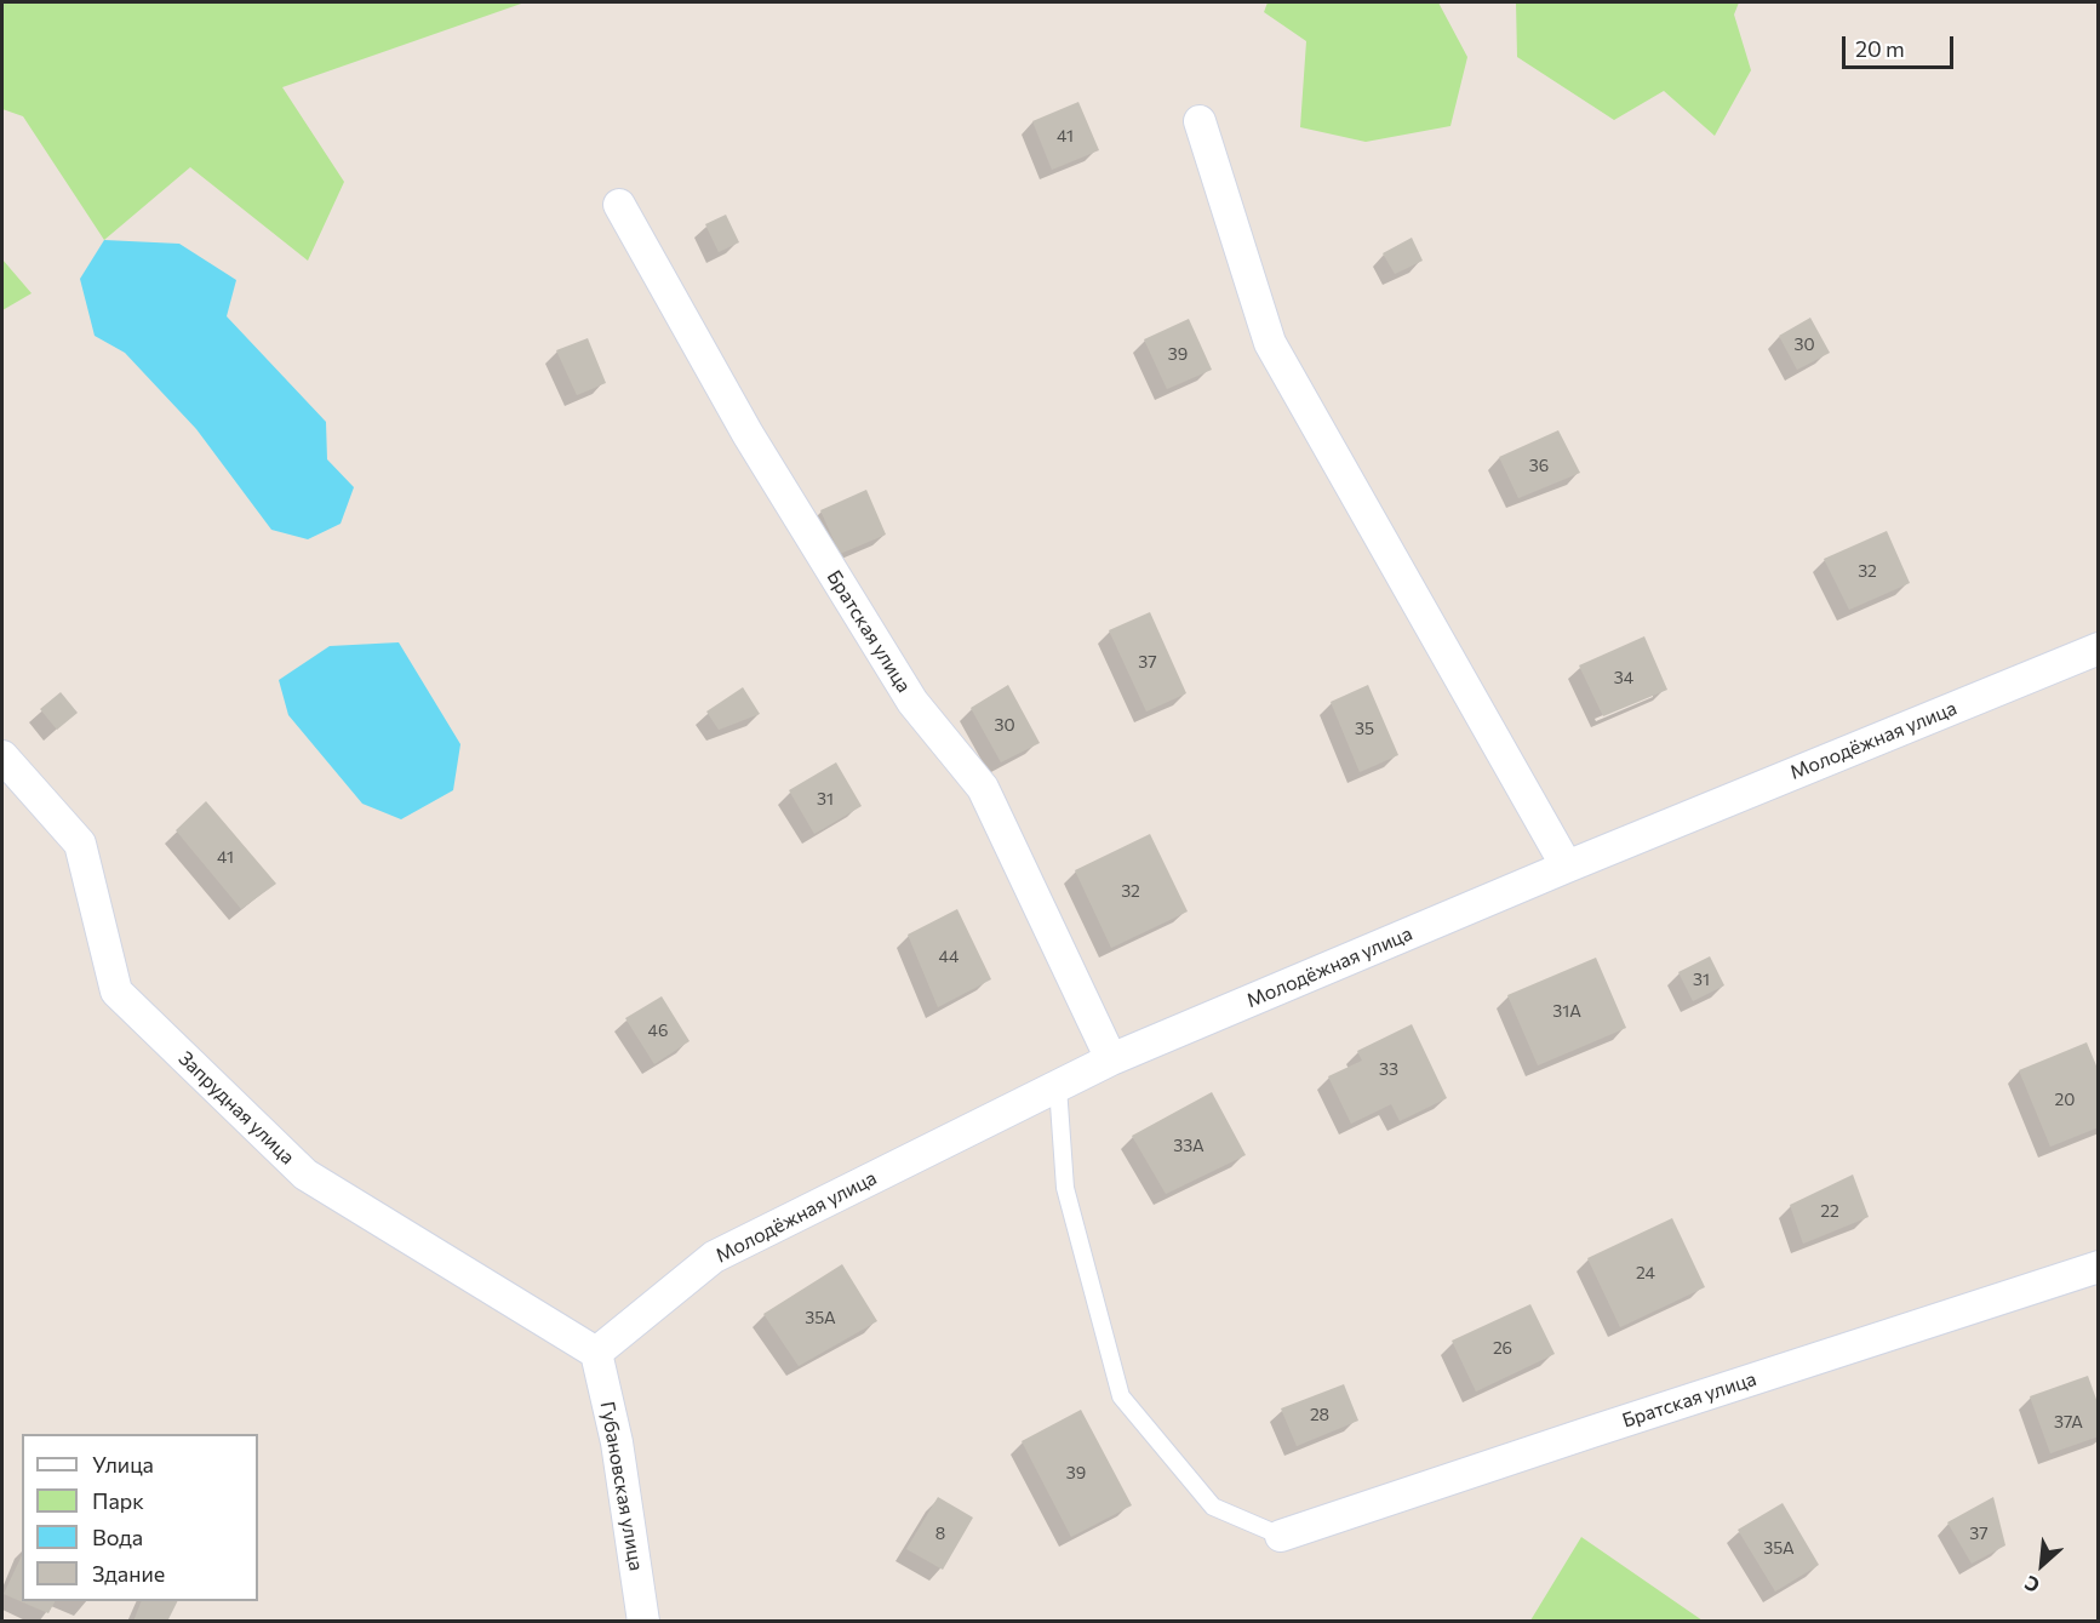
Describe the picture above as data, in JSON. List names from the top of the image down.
{
  "streets": {
    "street": [
      "Братская улица",
      "Молодёжная улица",
      "Запрудная улица",
      "Губановская улица"
    ]
  },
  "crossings": [
    ["Братская улица", "Молодёжная улица"],
    ["Молодёжная улица", "Запрудная улица"],
    ["Молодёжная улица", "Губановская улица"],
    ["Запрудная улица", "Губановская улица"]
  ],
  "house_numbers": [
    "41",
    "30",
    "39",
    "36",
    "32",
    "37",
    "34",
    "30",
    "35",
    "31",
    "41",
    "32",
    "44",
    "31",
    "31А",
    "46",
    "33",
    "20",
    "33А",
    "22",
    "24",
    "35А",
    "26",
    "28",
    "37А",
    "39",
    "8",
    "37",
    "35А"
  ],
  "legend": [
    "Улица",
    "Парк",
    "Вода",
    "Здание"
  ],
  "scale_bar": "20 m",
  "north": "bottom left"
}
